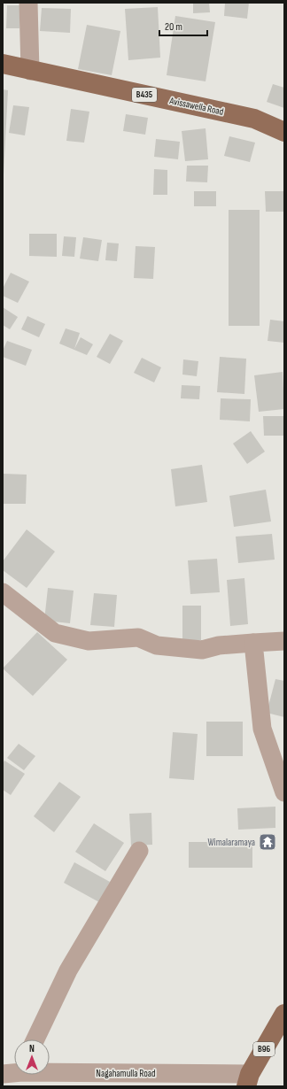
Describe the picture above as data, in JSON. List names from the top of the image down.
{
  "streets": {
    "main road": ["B435", "Avissawella Road", "B96"],
    "street": ["Nagahamulla Road"]
  },
  "crossings": [
    ["B96", "Nagahamulla Road"]
  ],
  "places": {
    "temple": ["Wimalaramaya"]
  },
  "scale_bar": "20 m",
  "north": "top"
}
